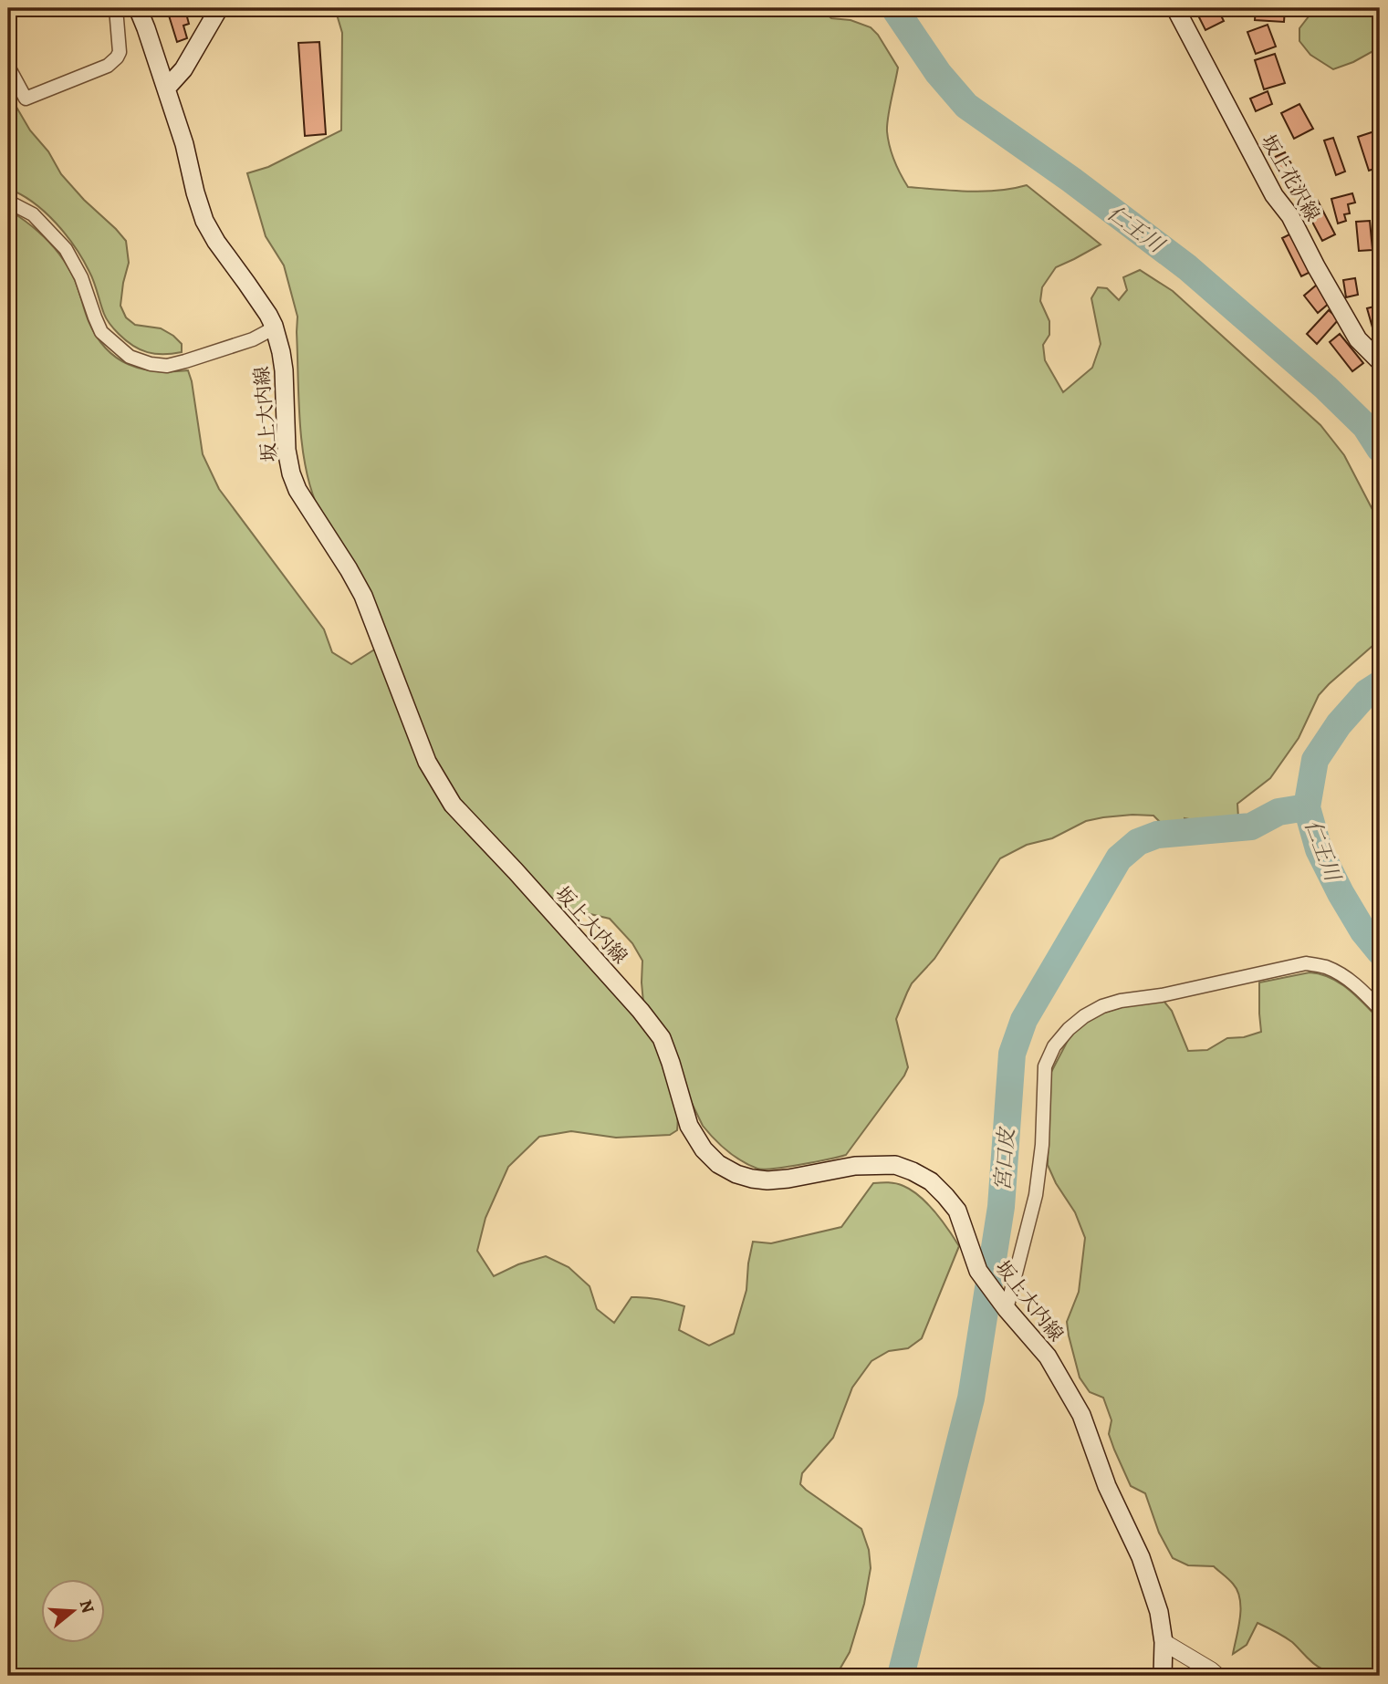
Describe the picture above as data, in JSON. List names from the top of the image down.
{
  "streets": {
    "main road": ["坂上花沢線", "坂上大内線"]
  },
  "water": ["仁王川", "宮口皮"],
  "north": "right"
}
